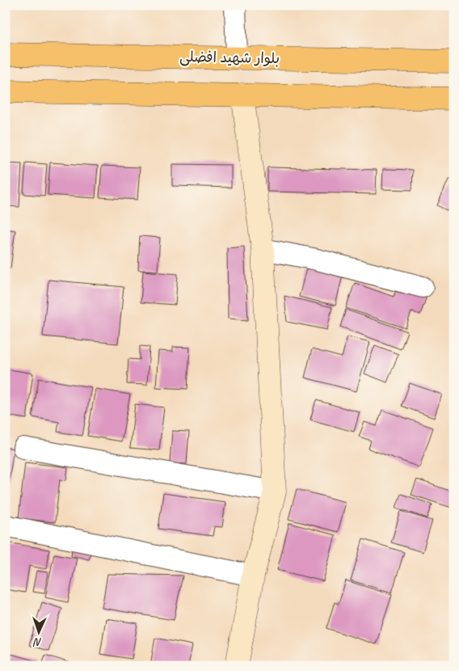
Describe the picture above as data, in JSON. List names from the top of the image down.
{
  "streets": {
    "main road": ["بلوار شهید افضلی"]
  },
  "north": "bottom"
}
